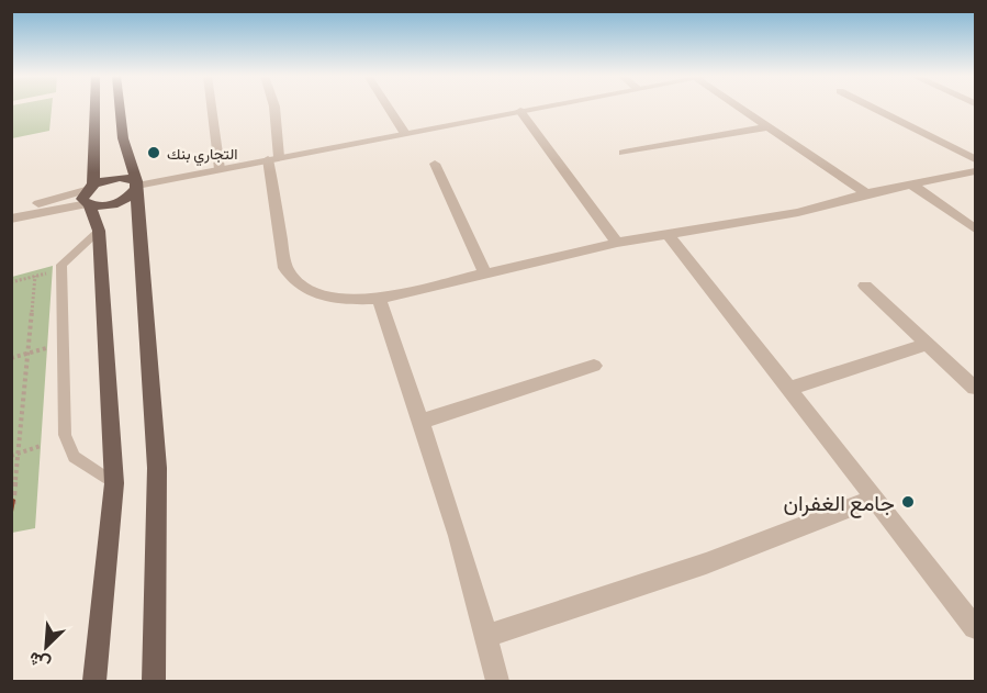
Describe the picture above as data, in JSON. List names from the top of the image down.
{
  "places": ["التجاري بنك", "جامع الغفران"],
  "north": "bottom left"
}
